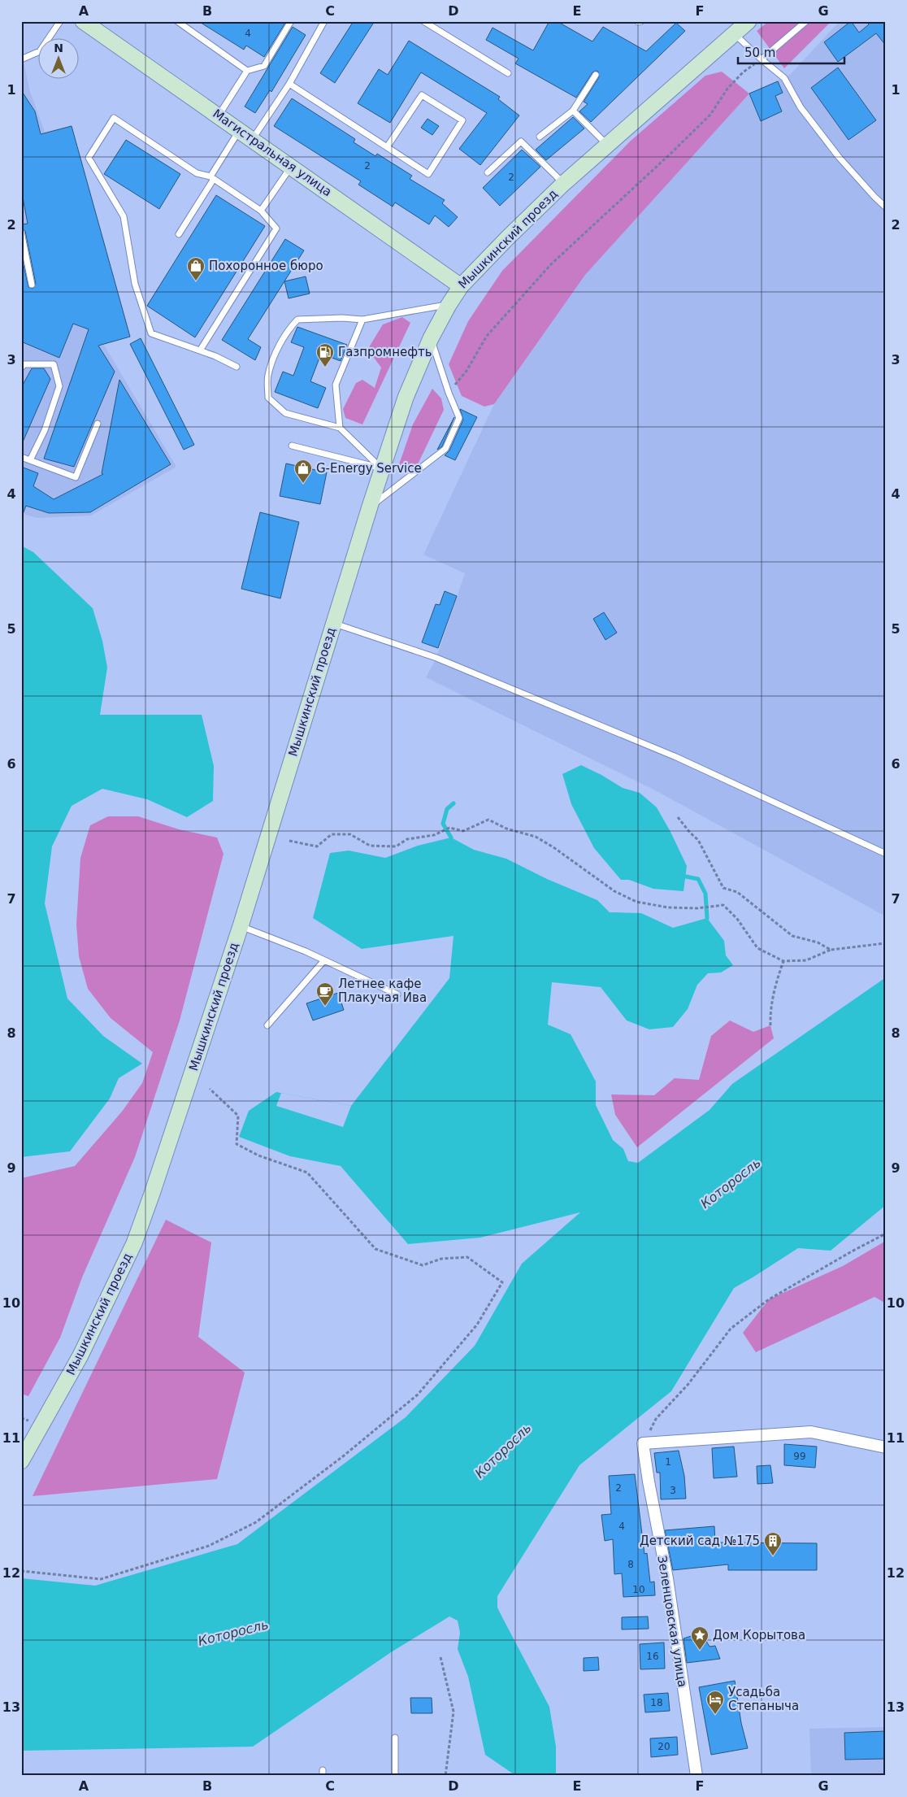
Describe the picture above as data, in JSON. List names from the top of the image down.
{
  "streets": {
    "main road": ["Магистральная улица", "Мышкинский проезд"],
    "street": ["Зеленцовская улица"]
  },
  "crossings": [
    ["Магистральная улица", "Мышкинский проезд"]
  ],
  "water": ["Которосль"],
  "places": {
    "shop": ["Похоронное бюро", "G-Energy Service"],
    "fuel station": ["Газпромнефть"],
    "cafe": ["Летнее кафе Плакучая Ива"],
    "building": ["Детский сад №175"],
    "place": ["Дом Корытова"],
    "hotel": ["Усадьба Степаныча"]
  },
  "house_numbers": [
    "4",
    "2",
    "2",
    "99",
    "1",
    "2",
    "3",
    "4",
    "8",
    "10",
    "16",
    "18",
    "20"
  ],
  "scale_bar": "50 m",
  "north": "top",
  "grid": {
    "columns": [
      "A",
      "B",
      "C",
      "D",
      "E",
      "F",
      "G"
    ],
    "rows": [
      "1",
      "2",
      "3",
      "4",
      "5",
      "6",
      "7",
      "8",
      "9",
      "10",
      "11",
      "12",
      "13"
    ]
  }
}
